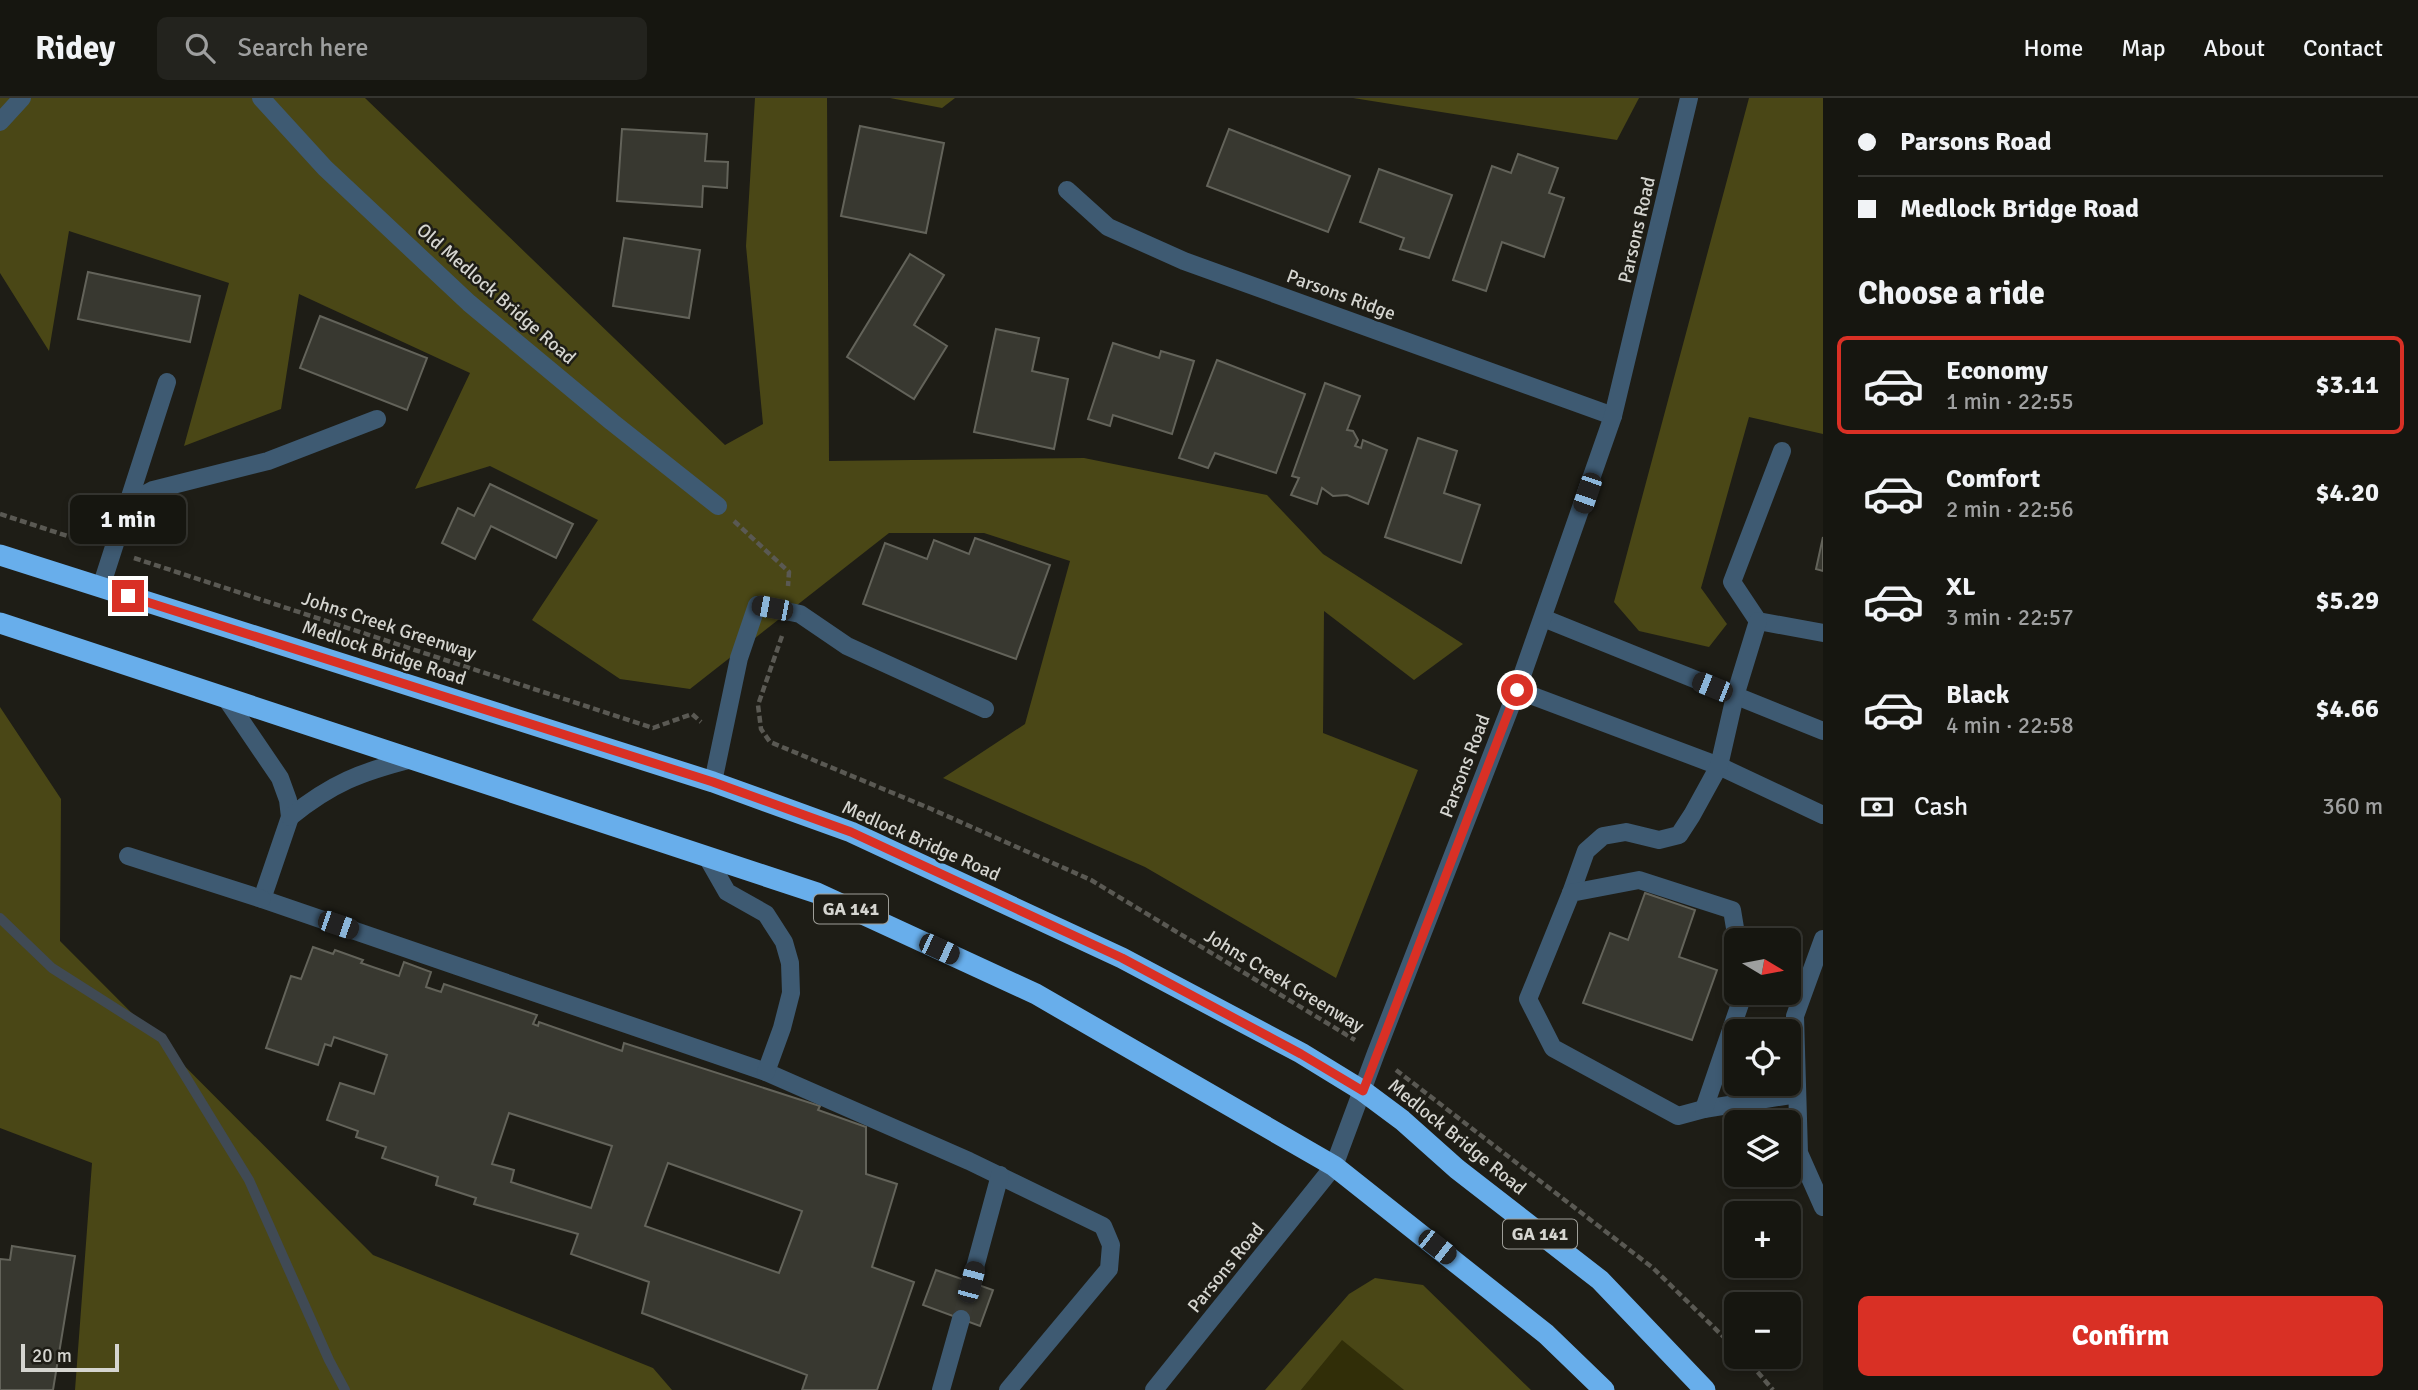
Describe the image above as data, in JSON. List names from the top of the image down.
{
  "streets": {
    "highway": ["Medlock Bridge Road", "GA 141"],
    "street": ["Parsons Road", "Old Medlock Bridge Road", "Parsons Ridge"],
    "path": ["Johns Creek Greenway"]
  },
  "crossings": [
    ["Parsons Road", "Parsons Ridge"],
    ["Parsons Road", "Johns Creek Greenway"],
    ["Parsons Road", "Medlock Bridge Road"],
    ["Parsons Road", "GA 141"],
    ["Old Medlock Bridge Road", "Johns Creek Greenway"]
  ],
  "scale_bar": "20 m",
  "north": "right",
  "page": {
    "header": "Ridey",
    "search": "Search here",
    "nav": [
      "Home",
      "Map",
      "About",
      "Contact"
    ],
    "banner": ["Parsons Road", "Medlock Bridge Road"],
    "heading": "Choose a ride",
    "list": [
      {
        "name": "Economy",
        "note": "1 min · 22:55",
        "value": "$3.11"
      },
      {
        "name": "Comfort",
        "note": "2 min · 22:56",
        "value": "$4.20"
      },
      {
        "name": "XL",
        "note": "3 min · 22:57",
        "value": "$5.29"
      },
      {
        "name": "Black",
        "note": "4 min · 22:58",
        "value": "$4.66"
      }
    ],
    "bubble": "1 min",
    "pay": ["Cash", "360 m"],
    "map_buttons": ["+", "−"],
    "buttons": "Confirm",
    "scale": "20 m"
  }
}
